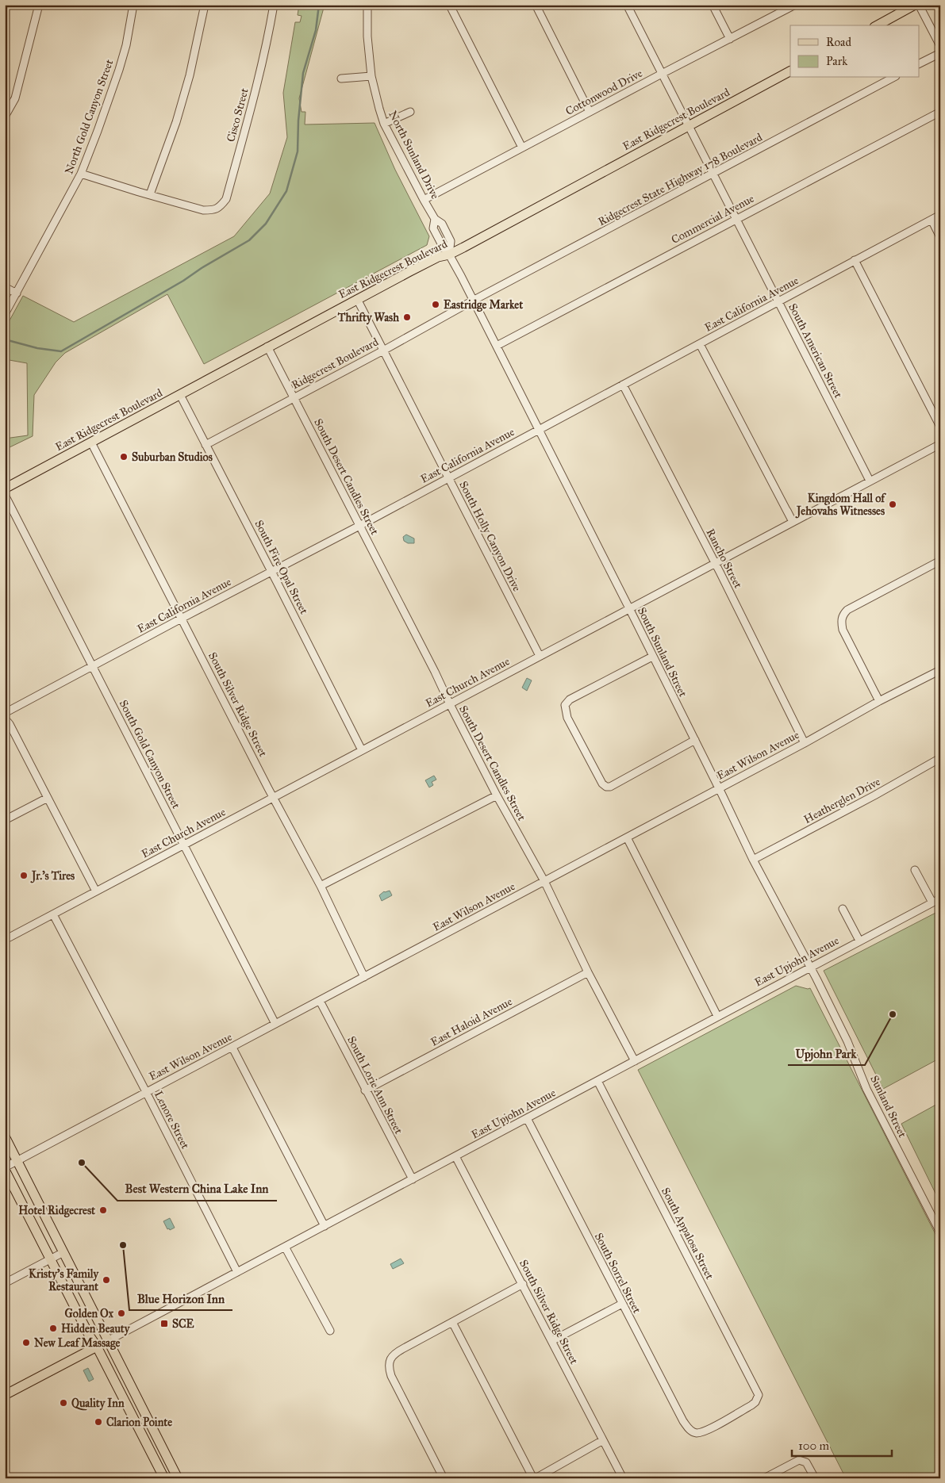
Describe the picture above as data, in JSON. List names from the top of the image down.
{
  "streets": {
    "main road": ["East Ridgecrest Boulevard"],
    "street": [
      "Cottonwood Drive",
      "Cisco Street",
      "North Gold Canyon Street",
      "North Sunland Drive",
      "Ridgecrest State Highway 178 Boulevard",
      "Commercial Avenue",
      "East California Avenue",
      "South American Street",
      "Ridgecrest Boulevard",
      "South Desert Candles Street",
      "South Holly Canyon Drive",
      "Rancho Street",
      "South Fire Opal Street",
      "South Sunland Street",
      "East Church Avenue",
      "South Silver Ridge Street",
      "South Gold Canyon Street",
      "East Wilson Avenue",
      "Heatherglen Drive",
      "East Upjohn Avenue",
      "East Haloid Avenue",
      "South Lorie Ann Street",
      "Sunland Street",
      "Lenore Street",
      "South Appalosa Street",
      "South Sorrel Street"
    ]
  },
  "crossings": [
    ["Cottonwood Drive", "North Sunland Drive"],
    ["Cottonwood Drive", "South American Street"],
    ["East Ridgecrest Boulevard", "North Sunland Drive"],
    ["East Ridgecrest Boulevard", "South American Street"],
    ["East Ridgecrest Boulevard", "South Desert Candles Street"],
    ["East Ridgecrest Boulevard", "South Holly Canyon Drive"],
    ["East Ridgecrest Boulevard", "South Fire Opal Street"],
    ["East Ridgecrest Boulevard", "South Silver Ridge Street"],
    ["Ridgecrest State Highway 178 Boulevard", "South American Street"],
    ["Ridgecrest State Highway 178 Boulevard", "Ridgecrest Boulevard"],
    ["Commercial Avenue", "South American Street"],
    ["Commercial Avenue", "South Sunland Street"],
    ["East California Avenue", "South American Street"],
    ["East California Avenue", "South Desert Candles Street"],
    ["East California Avenue", "South Holly Canyon Drive"],
    ["East California Avenue", "Rancho Street"],
    ["East California Avenue", "South Fire Opal Street"],
    ["East California Avenue", "South Sunland Street"],
    ["East California Avenue", "South Silver Ridge Street"],
    ["East California Avenue", "South Gold Canyon Street"],
    ["South American Street", "East Church Avenue"],
    ["Ridgecrest Boulevard", "South Desert Candles Street"],
    ["Ridgecrest Boulevard", "South Holly Canyon Drive"],
    ["Ridgecrest Boulevard", "South Fire Opal Street"],
    ["South Desert Candles Street", "East Church Avenue"],
    ["South Desert Candles Street", "East Wilson Avenue"],
    ["South Desert Candles Street", "East Upjohn Avenue"],
    ["South Desert Candles Street", "East Haloid Avenue"],
    ["South Holly Canyon Drive", "East Church Avenue"],
    ["Rancho Street", "East Church Avenue"],
    ["Rancho Street", "East Wilson Avenue"],
    ["South Fire Opal Street", "East Church Avenue"],
    ["South Sunland Street", "East Church Avenue"],
    ["South Sunland Street", "East Wilson Avenue"],
    ["South Sunland Street", "Heatherglen Drive"],
    ["South Sunland Street", "East Upjohn Avenue"],
    ["South Sunland Street", "Sunland Street"],
    ["East Church Avenue", "South Silver Ridge Street"],
    ["East Church Avenue", "South Gold Canyon Street"],
    ["East Church Avenue", "Lenore Street"],
    ["South Silver Ridge Street", "East Wilson Avenue"],
    ["South Silver Ridge Street", "East Upjohn Avenue"],
    ["South Gold Canyon Street", "East Wilson Avenue"],
    ["East Wilson Avenue", "South Lorie Ann Street"],
    ["East Wilson Avenue", "Lenore Street"],
    ["East Upjohn Avenue", "South Lorie Ann Street"],
    ["East Upjohn Avenue", "Sunland Street"],
    ["East Upjohn Avenue", "Lenore Street"],
    ["East Upjohn Avenue", "South Appalosa Street"],
    ["East Upjohn Avenue", "South Sorrel Street"],
    ["East Haloid Avenue", "South Lorie Ann Street"],
    ["South Appalosa Street", "South Sorrel Street"]
  ],
  "places": {
    "other": [
      "Eastridge Market",
      "Thrifty Wash",
      "Suburban Studios",
      "Kingdom Hall of Jehovahs Witnesses",
      "Jr.'s Tires",
      "Upjohn Park",
      "Best Western China Lake Inn",
      "Hotel Ridgecrest",
      "Blue Horizon Inn",
      "Kristy's Family Restaurant",
      "Golden Ox",
      "Hidden Beauty",
      "New Leaf Massage",
      "Quality Inn",
      "Clarion Pointe"
    ],
    "transit": ["SCE"]
  },
  "legend": ["Road", "Park"],
  "scale_bar": "100 m"
}
